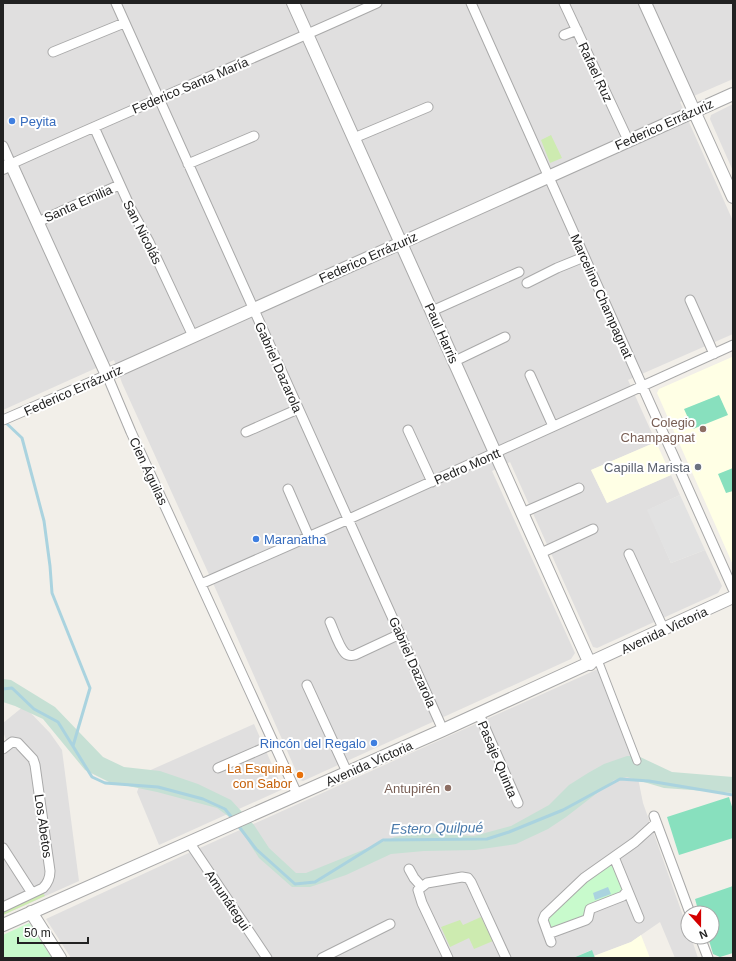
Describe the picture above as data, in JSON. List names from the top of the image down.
{
  "streets": {
    "street": [
      "Rafael Ruz",
      "Federico Santa María",
      "Federico Errázuriz",
      "Santa Emilia",
      "San Nicolás",
      "Marcelino Champagnat",
      "Paul Harris",
      "Gabriel Dazarola",
      "Pedro Montt",
      "Cien Águilas",
      "Avenida Victoria",
      "Pasaje Quinta",
      "Los Abetos",
      "Amunátegui"
    ]
  },
  "crossings": [
    ["Rafael Ruz", "Federico Errázuriz"],
    ["Federico Santa María", "San Nicolás"],
    ["Federico Santa María", "Paul Harris"],
    ["Federico Santa María", "Gabriel Dazarola"],
    ["Federico Santa María", "Cien Águilas"],
    ["Federico Errázuriz", "San Nicolás"],
    ["Federico Errázuriz", "Marcelino Champagnat"],
    ["Federico Errázuriz", "Paul Harris"],
    ["Federico Errázuriz", "Gabriel Dazarola"],
    ["Federico Errázuriz", "Cien Águilas"],
    ["Santa Emilia", "San Nicolás"],
    ["Santa Emilia", "Cien Águilas"],
    ["Marcelino Champagnat", "Pedro Montt"],
    ["Paul Harris", "Pedro Montt"],
    ["Paul Harris", "Avenida Victoria"],
    ["Gabriel Dazarola", "Pedro Montt"],
    ["Gabriel Dazarola", "Avenida Victoria"],
    ["Pedro Montt", "Cien Águilas"],
    ["Cien Águilas", "Avenida Victoria"],
    ["Avenida Victoria", "Pasaje Quinta"],
    ["Avenida Victoria", "Amunátegui"]
  ],
  "water": ["Estero Quilpué"],
  "places": [
    "Peyita",
    "Colegio Champagnat",
    "Capilla Marista",
    "Maranatha",
    "Rincón del Regalo",
    "La Esquina con Sabor",
    "Antupirén"
  ],
  "scale_bar": "50 m",
  "north": "bottom"
}
